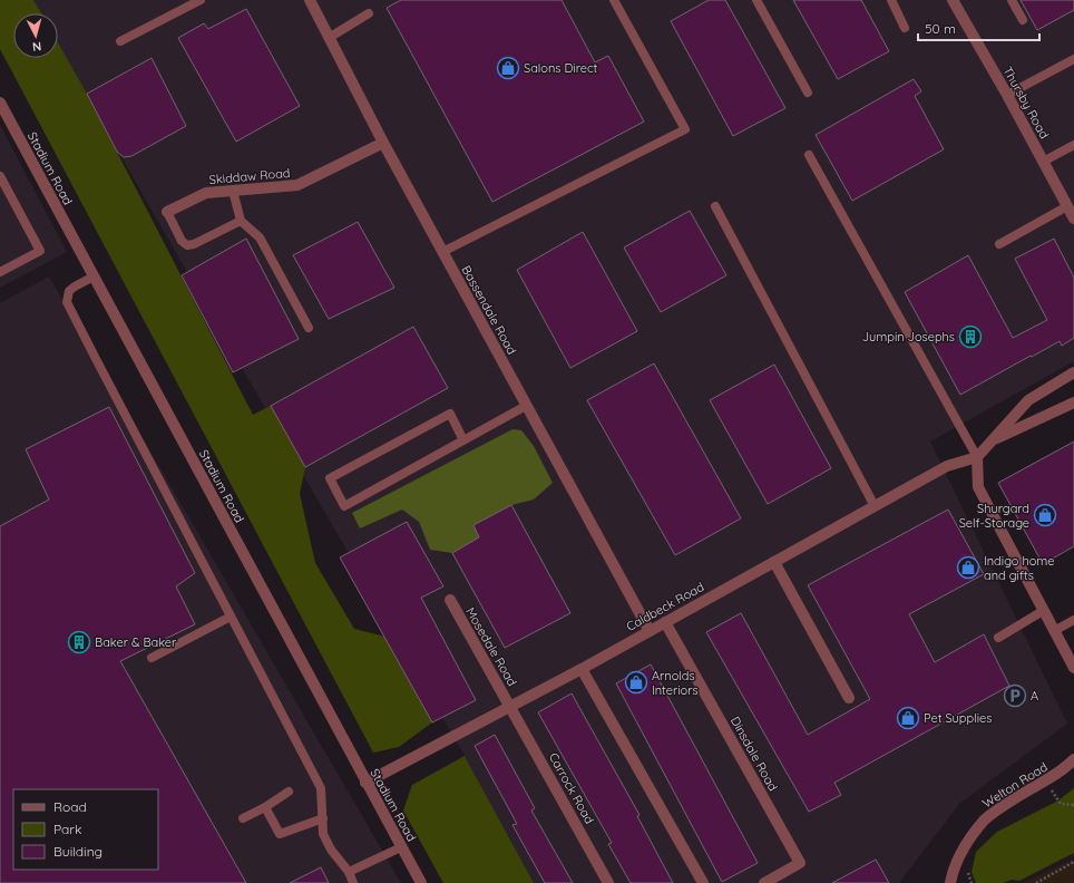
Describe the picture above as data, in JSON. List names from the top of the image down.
{
  "streets": {
    "street": [
      "Thursby Road",
      "Stadium Road",
      "Skiddaw Road",
      "Bassendale Road",
      "Caldbeck Road",
      "Mosedale Road",
      "Dinsdale Road",
      "Welton Road",
      "Carrock Road"
    ]
  },
  "crossings": [
    ["Stadium Road", "Caldbeck Road"],
    ["Skiddaw Road", "Bassendale Road"],
    ["Bassendale Road", "Caldbeck Road"],
    ["Caldbeck Road", "Mosedale Road"],
    ["Caldbeck Road", "Dinsdale Road"],
    ["Caldbeck Road", "Carrock Road"],
    ["Mosedale Road", "Carrock Road"]
  ],
  "places": {
    "shop": [
      "Salons Direct",
      "Shurgard Self-Storage",
      "Indigo home and gifts",
      "Arnolds Interiors",
      "Pet Supplies"
    ],
    "building": ["Jumpin Josephs", "Baker & Baker"],
    "parking": ["A"]
  },
  "legend": ["Road", "Park", "Building"],
  "scale_bar": "50 m",
  "north": "bottom"
}
